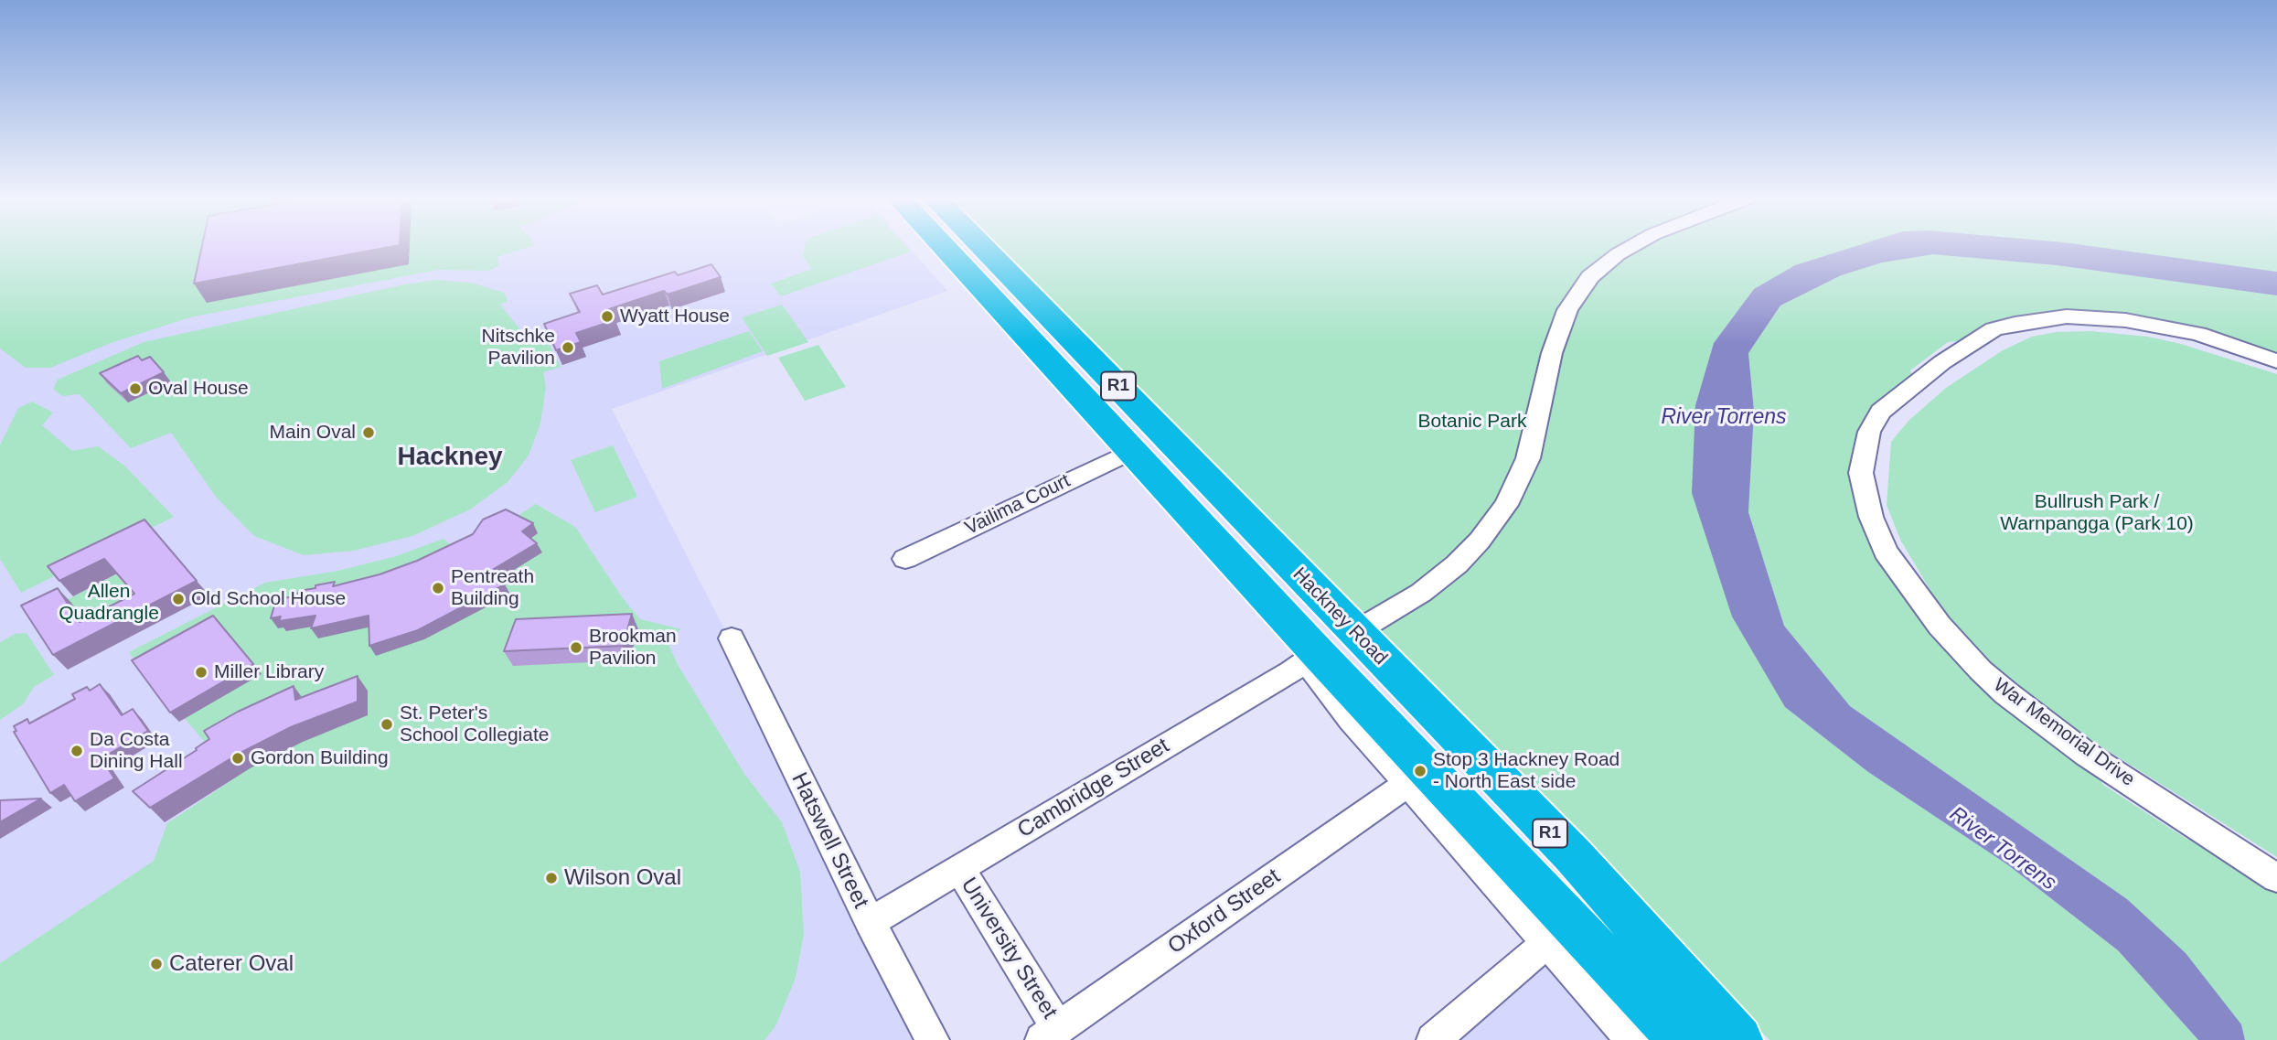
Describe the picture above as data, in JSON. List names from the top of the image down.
{
  "streets": {
    "highway": ["R1", "Hackney Road"],
    "street": [
      "Vailima Court",
      "War Memorial Drive",
      "Cambridge Street",
      "Hatswell Street",
      "Oxford Street",
      "University Street"
    ]
  },
  "crossings": [
    ["Vailima Court", "Hackney Road"],
    ["Hackney Road", "Cambridge Street"],
    ["Hackney Road", "Oxford Street"],
    ["Cambridge Street", "Hatswell Street"],
    ["Cambridge Street", "University Street"],
    ["Oxford Street", "University Street"]
  ],
  "districts": ["Hackney"],
  "water": ["River Torrens"],
  "parks": ["Botanic Park", "Bullrush Park / Warnpangga (Park 10)", "Allen Quadrangle"],
  "places": [
    "Wyatt House",
    "Nitschke Pavilion",
    "Oval House",
    "Main Oval",
    "Pentreath Building",
    "Old School House",
    "Brookman Pavilion",
    "Miller Library",
    "St. Peter's School Collegiate",
    "Da Costa Dining Hall",
    "Gordon Building",
    "Stop 3 Hackney Road - North East side",
    "Wilson Oval",
    "Caterer Oval"
  ]
}
